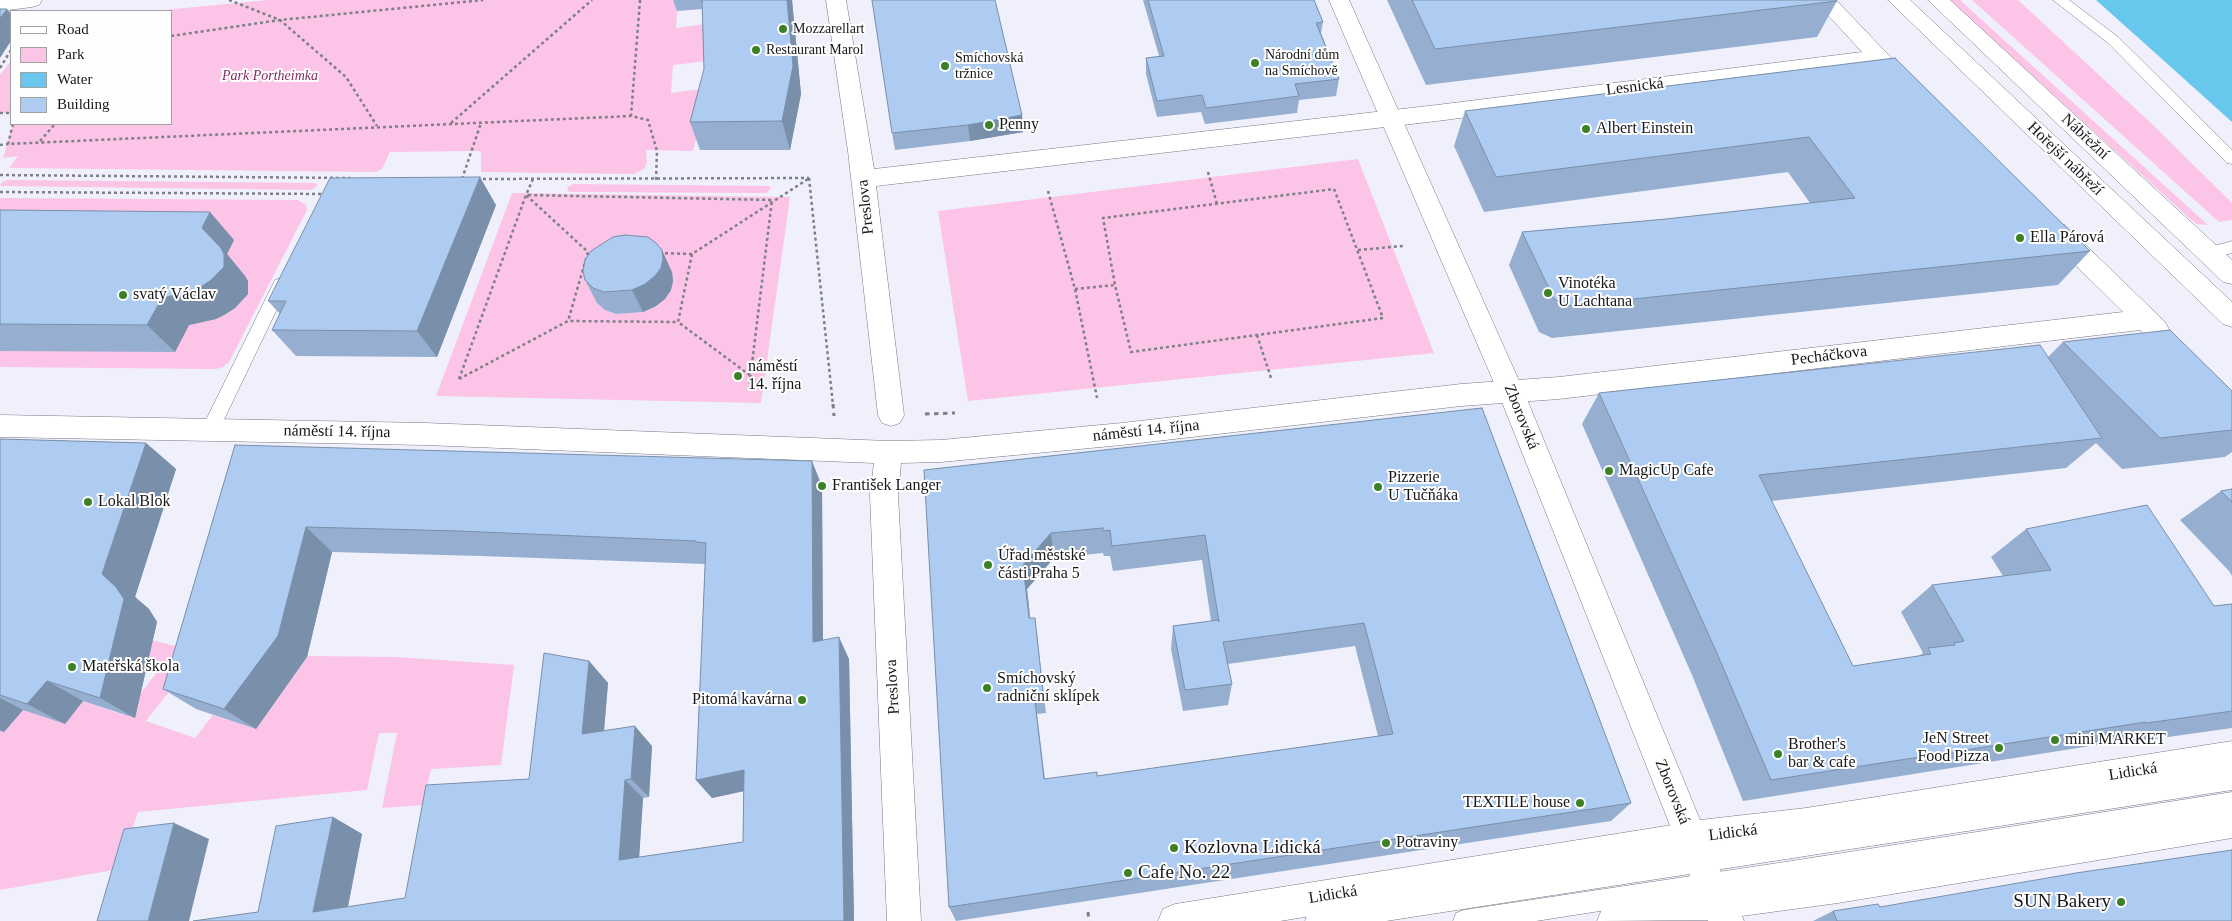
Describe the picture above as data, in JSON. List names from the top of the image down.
{
  "streets": {
    "street": [
      "Lesnická",
      "Nábřežní",
      "Hořejší nábřeží",
      "Preslova",
      "Pecháčkova",
      "Zborovská",
      "náměstí 14. října",
      "Lidická"
    ]
  },
  "crossings": [
    ["Lesnická", "Zborovská"],
    ["Preslova", "náměstí 14. října"],
    ["Pecháčkova", "Zborovská"],
    ["Pecháčkova", "náměstí 14. října"],
    ["Zborovská", "náměstí 14. října"],
    ["Zborovská", "Lidická"]
  ],
  "parks": ["Park Portheimka"],
  "places": [
    "Mozzarellart",
    "Restaurant Marol",
    "Národní dům na Smíchově",
    "Smíchovská tržnice",
    "Penny",
    "Albert Einstein",
    "Ella Párová",
    "Vinotéka U Lachtana",
    "svatý Václav",
    "náměstí 14. října",
    "MagicUp Cafe",
    "František Langer",
    "Pizzerie U Tučňáka",
    "Lokal Blok",
    "Úřad městské části Praha 5",
    "Mateřská škola",
    "Smíchovský radniční sklípek",
    "Pitomá kavárna",
    "mini MARKET",
    "JeN Street Food Pizza",
    "Brother's bar & cafe",
    "TEXTILE house",
    "Potraviny",
    "Kozlovna Lidická",
    "Cafe No. 22",
    "SUN Bakery"
  ],
  "legend": [
    "Road",
    "Park",
    "Water",
    "Building"
  ]
}
